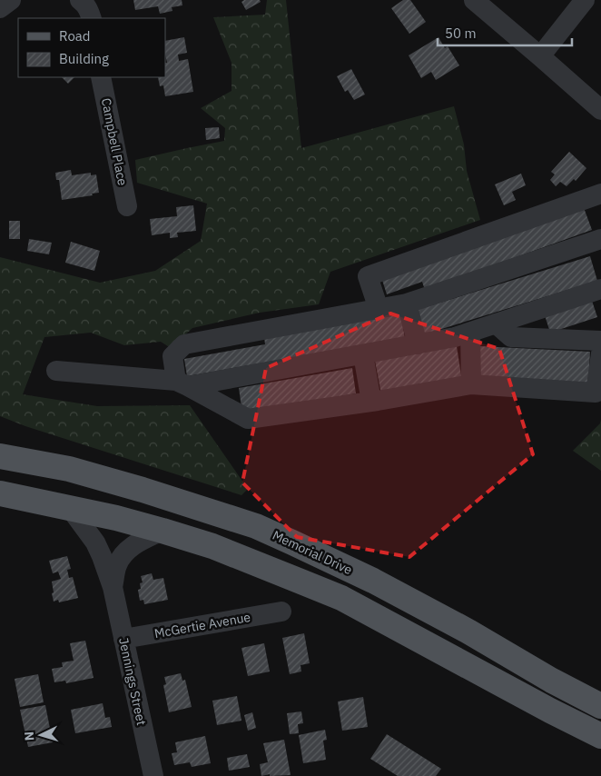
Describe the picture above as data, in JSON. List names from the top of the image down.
{
  "streets": {
    "main road": ["Memorial Drive"],
    "street": ["Campbell Place", "McGertie Avenue", "Jennings Street"]
  },
  "crossings": [
    ["McGertie Avenue", "Jennings Street"]
  ],
  "legend": ["Road", "Building"],
  "scale_bar": "50 m",
  "north": "left"
}
